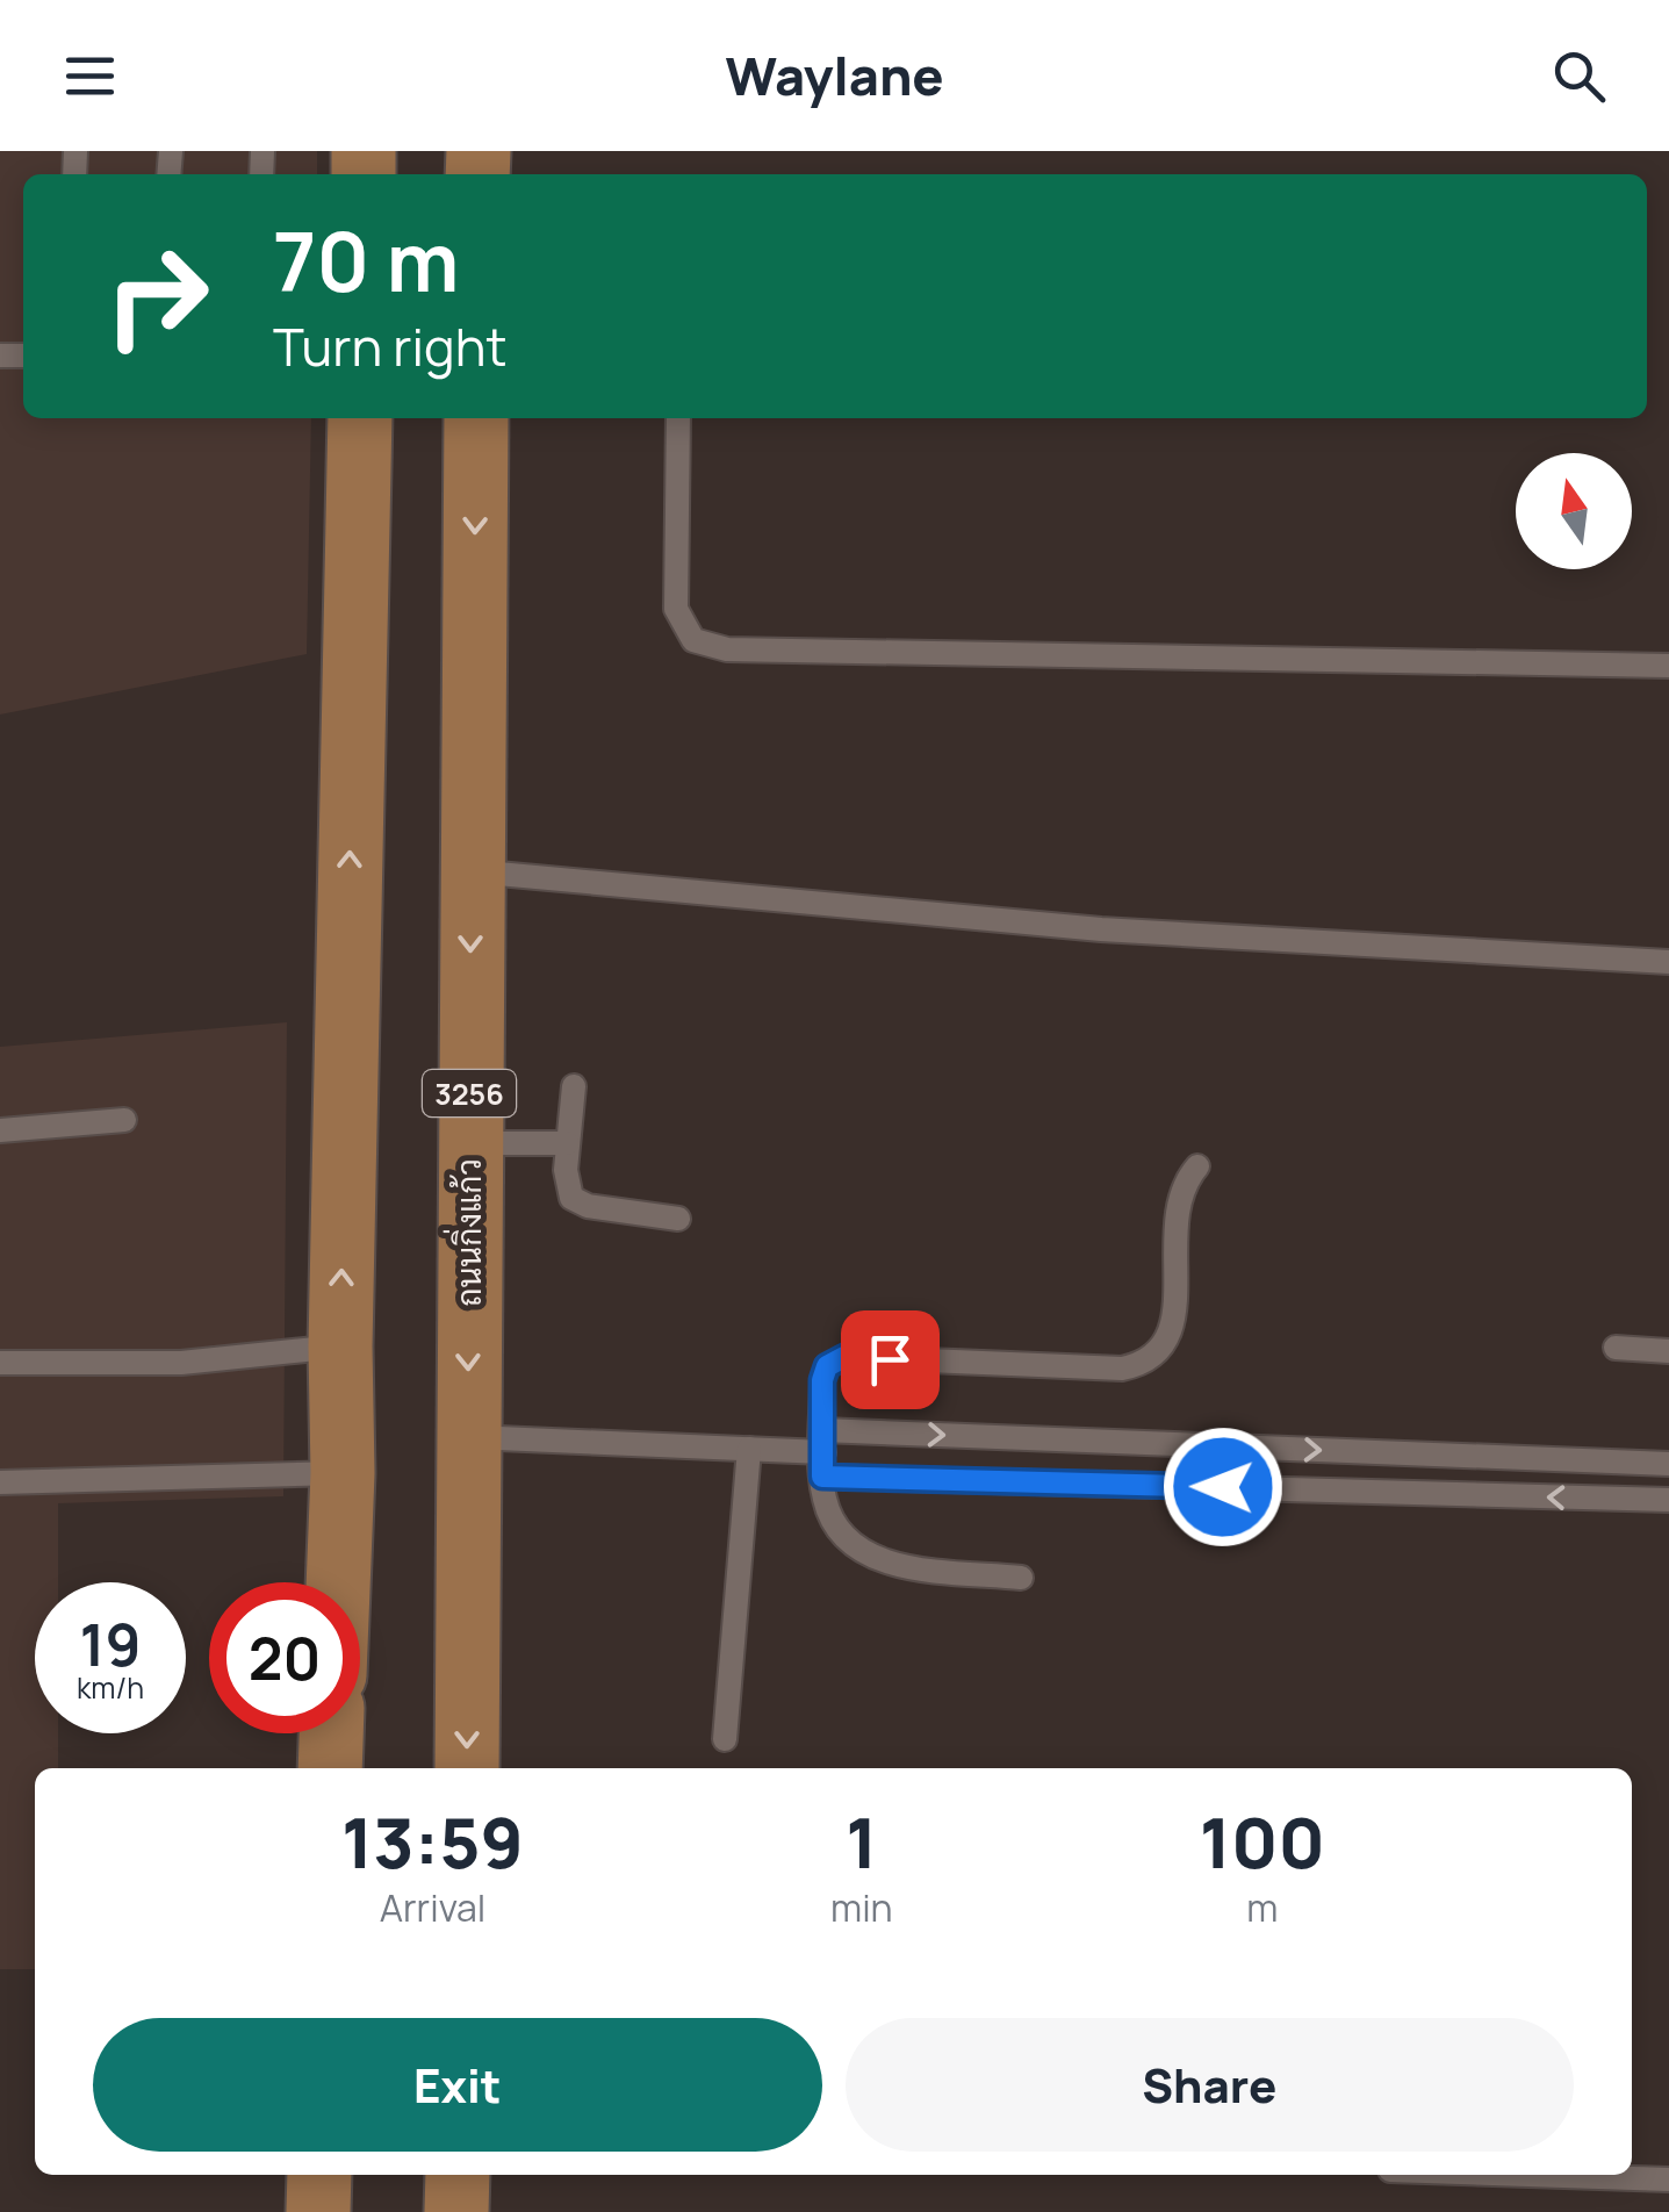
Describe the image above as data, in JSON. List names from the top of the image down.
{
  "streets": {
    "main road": ["3256", "ถนนกิ่งแก้ว"]
  },
  "north": "top",
  "page": {
    "header": "Waylane",
    "turn": ["70 m", "Turn right"],
    "speed": "19 km/h",
    "limit": "20",
    "eta": [
      "13:59",
      "Arrival",
      "1",
      "min",
      "100",
      "m"
    ],
    "buttons": ["Exit", "Share"]
  }
}
